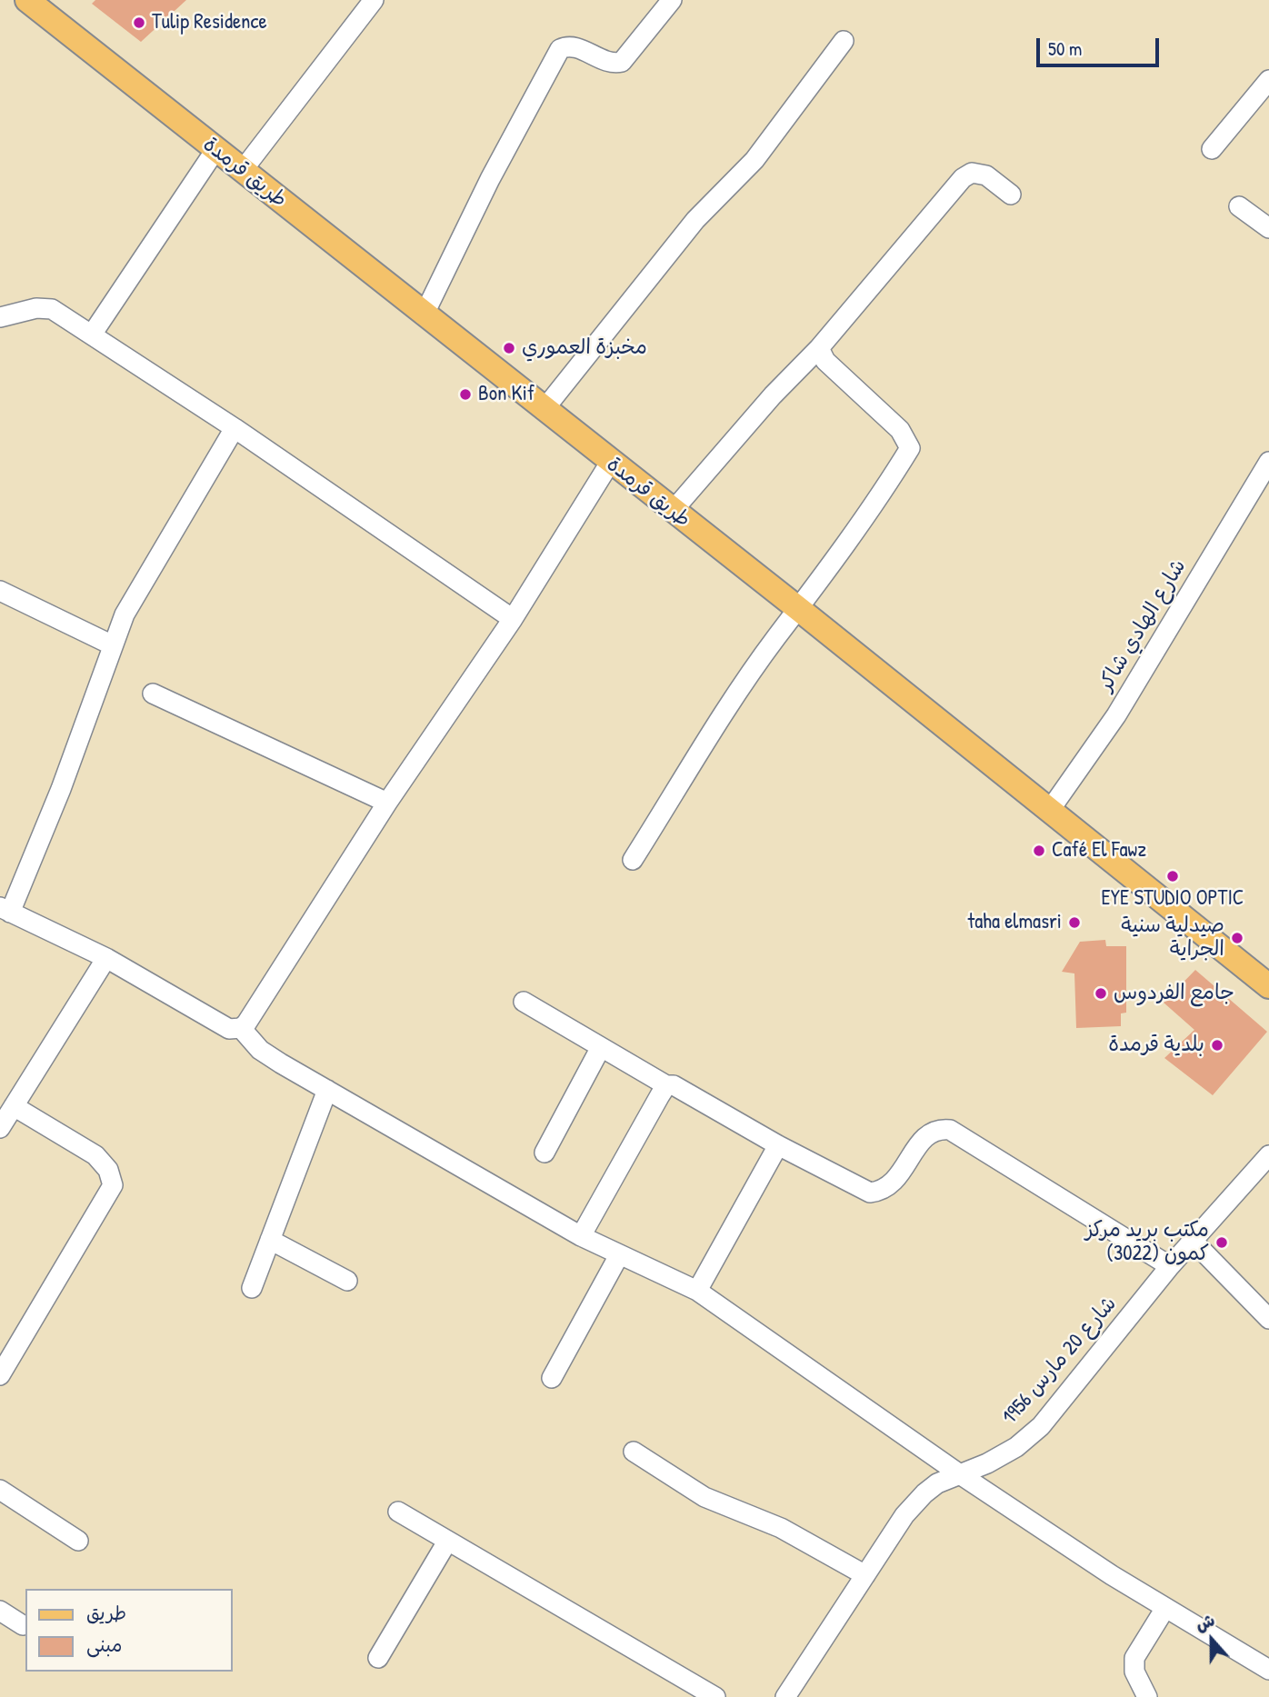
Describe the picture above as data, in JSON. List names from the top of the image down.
{
  "streets": {
    "main road": ["طريق قرمدة"],
    "street": ["شارع الهادي شاكر", "شارع 20 مارس 1956"]
  },
  "crossings": [
    ["طريق قرمدة", "شارع الهادي شاكر"]
  ],
  "places": [
    "Tulip Residence",
    "مخبزة العموري",
    "Bon Kif",
    "Café El Fawz",
    "EYE STUDIO OPTIC",
    "taha elmasri",
    "صيدلية سنية الجراية",
    "جامع الفردوس",
    "بلدية قرمدة",
    "مكتب بريد مركز كمون (3022)"
  ],
  "legend": ["طريق", "مبنى"],
  "scale_bar": "50 m",
  "north": "top"
}
